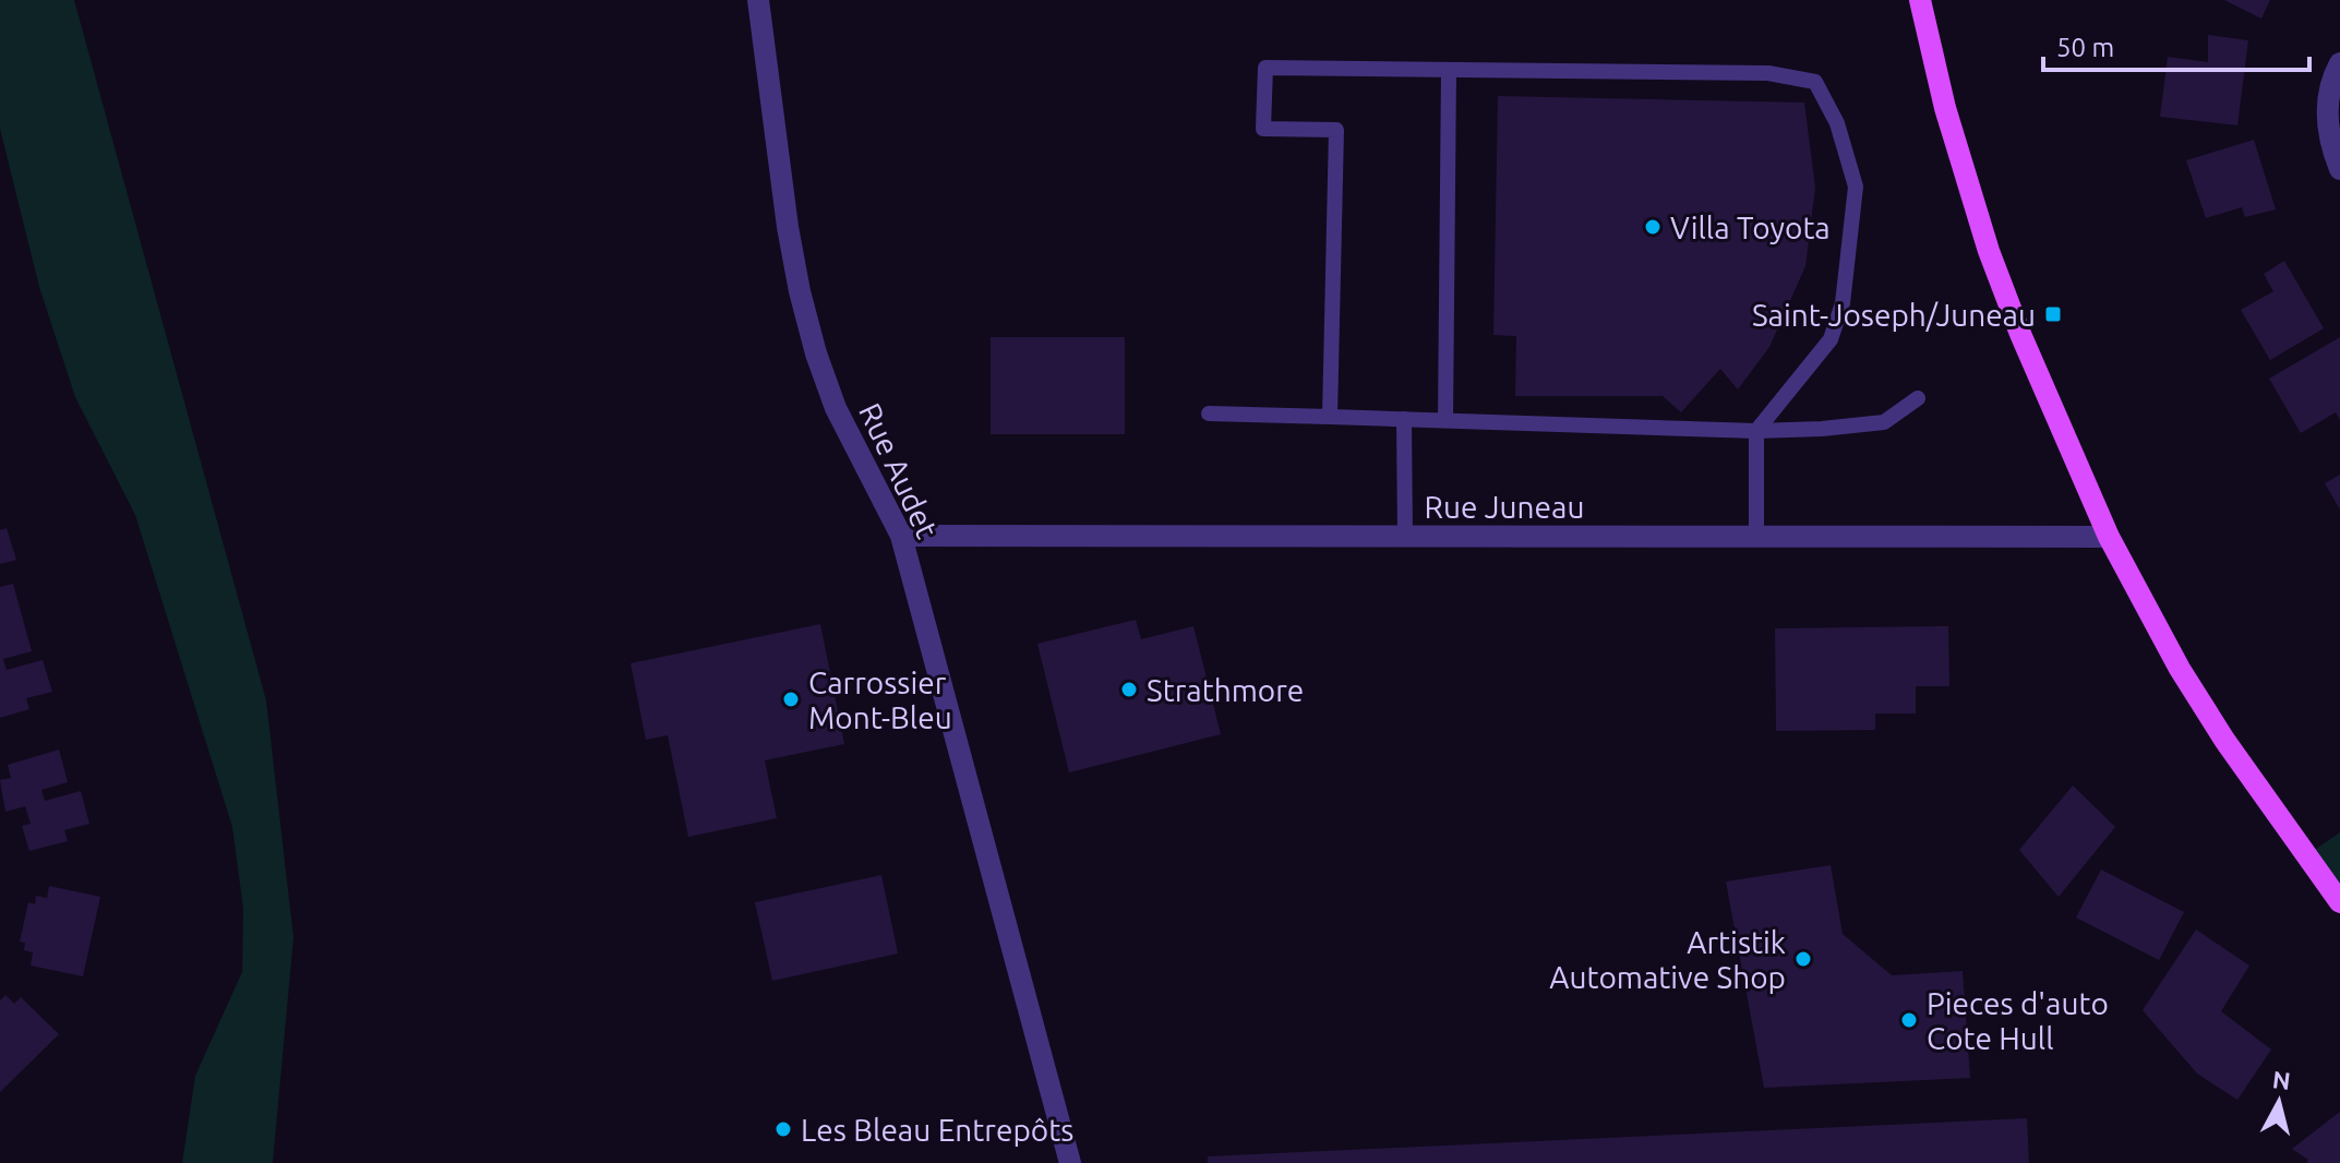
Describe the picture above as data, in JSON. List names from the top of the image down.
{
  "streets": {
    "street": ["Rue Audet", "Rue Juneau"]
  },
  "crossings": [
    ["Rue Audet", "Rue Juneau"]
  ],
  "places": {
    "other": [
      "Villa Toyota",
      "Strathmore",
      "Carrossier Mont-Bleu",
      "Artistik Automative Shop",
      "Pieces d'auto Cote Hull",
      "Les Bleau Entrepôts"
    ],
    "transit": ["Saint-Joseph/Juneau"]
  },
  "scale_bar": "50 m",
  "north": "top"
}
